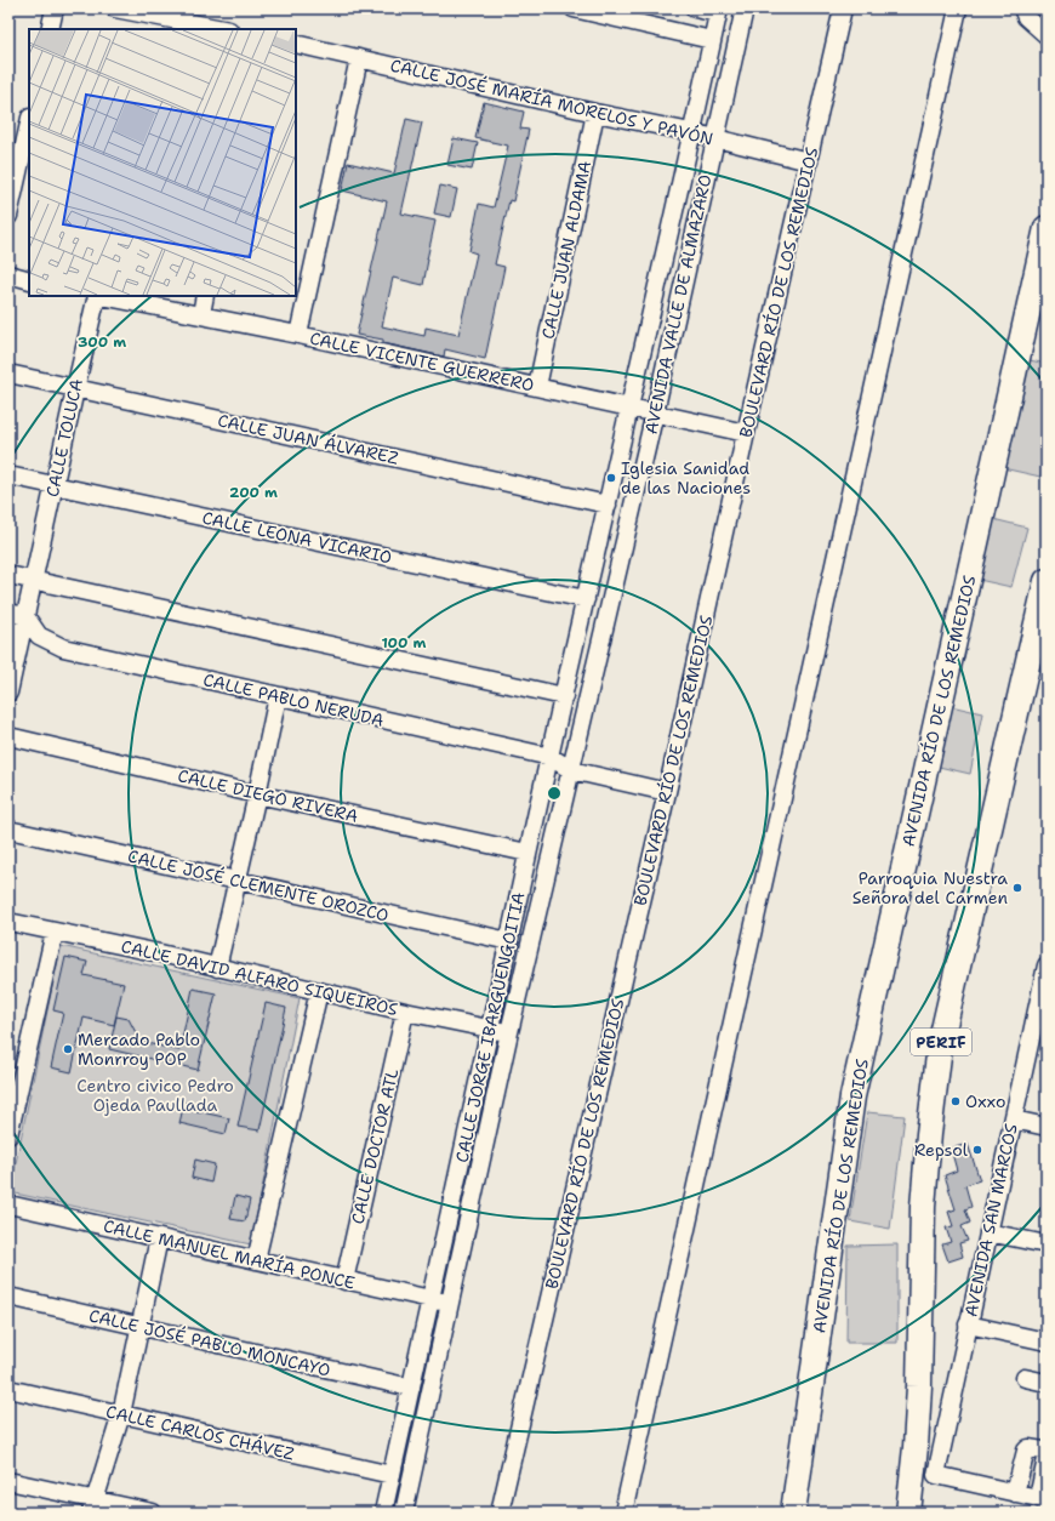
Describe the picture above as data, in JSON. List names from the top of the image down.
{
  "streets": {
    "highway": ["AVENIDA RÍO DE LOS REMEDIOS", "PERIF"],
    "street": [
      "CALLE JOSÉ MARÍA MORELOS Y PAVÓN",
      "CALLE JUAN ALDAMA",
      "BOULEVARD RÍO DE LOS REMEDIOS",
      "AVENIDA VALLE DE ALMAZARO",
      "CALLE VICENTE GUERRERO",
      "CALLE TOLUCA",
      "CALLE JUAN ÁLVAREZ",
      "CALLE LEONA VICARIO",
      "CALLE PABLO NERUDA",
      "CALLE DIEGO RIVERA",
      "CALLE JOSÉ CLEMENTE OROZCO",
      "CALLE DAVID ALFARO SIQUEIROS",
      "CALLE JORGE IBARGUENGOITIA",
      "CALLE DOCTOR ATL",
      "AVENIDA SAN MARCOS",
      "CALLE MANUEL MARÍA PONCE",
      "CALLE JOSÉ PABLO MONCAYO",
      "CALLE CARLOS CHÁVEZ"
    ]
  },
  "crossings": [
    ["CALLE JOSÉ MARÍA MORELOS Y PAVÓN", "CALLE JUAN ALDAMA"],
    ["CALLE JOSÉ MARÍA MORELOS Y PAVÓN", "BOULEVARD RÍO DE LOS REMEDIOS"],
    ["CALLE JOSÉ MARÍA MORELOS Y PAVÓN", "AVENIDA VALLE DE ALMAZARO"],
    ["CALLE JUAN ALDAMA", "CALLE VICENTE GUERRERO"],
    ["BOULEVARD RÍO DE LOS REMEDIOS", "CALLE VICENTE GUERRERO"],
    ["AVENIDA VALLE DE ALMAZARO", "CALLE VICENTE GUERRERO"],
    ["AVENIDA VALLE DE ALMAZARO", "CALLE JUAN ÁLVAREZ"],
    ["AVENIDA VALLE DE ALMAZARO", "CALLE LEONA VICARIO"],
    ["AVENIDA VALLE DE ALMAZARO", "CALLE PABLO NERUDA"],
    ["AVENIDA VALLE DE ALMAZARO", "CALLE JORGE IBARGUENGOITIA"],
    ["CALLE TOLUCA", "CALLE JUAN ÁLVAREZ"],
    ["CALLE TOLUCA", "CALLE LEONA VICARIO"],
    ["CALLE TOLUCA", "CALLE PABLO NERUDA"],
    ["CALLE PABLO NERUDA", "CALLE JORGE IBARGUENGOITIA"],
    ["CALLE DIEGO RIVERA", "CALLE JORGE IBARGUENGOITIA"],
    ["CALLE JOSÉ CLEMENTE OROZCO", "CALLE JORGE IBARGUENGOITIA"],
    ["CALLE DAVID ALFARO SIQUEIROS", "CALLE JORGE IBARGUENGOITIA"],
    ["CALLE DAVID ALFARO SIQUEIROS", "CALLE DOCTOR ATL"],
    ["CALLE JORGE IBARGUENGOITIA", "CALLE MANUEL MARÍA PONCE"],
    ["CALLE JORGE IBARGUENGOITIA", "CALLE JOSÉ PABLO MONCAYO"],
    ["CALLE JORGE IBARGUENGOITIA", "CALLE CARLOS CHÁVEZ"],
    ["CALLE DOCTOR ATL", "CALLE MANUEL MARÍA PONCE"]
  ],
  "parks": ["Centro civico Pedro Ojeda Paullada"],
  "places": [
    "Iglesia Sanidad de las Naciones",
    "Parroquia Nuestra Señora del Carmen",
    "Mercado Pablo Monrroy POP",
    "Oxxo",
    "Repsol"
  ],
  "rings": ["300 m", "200 m", "100 m"]
}
